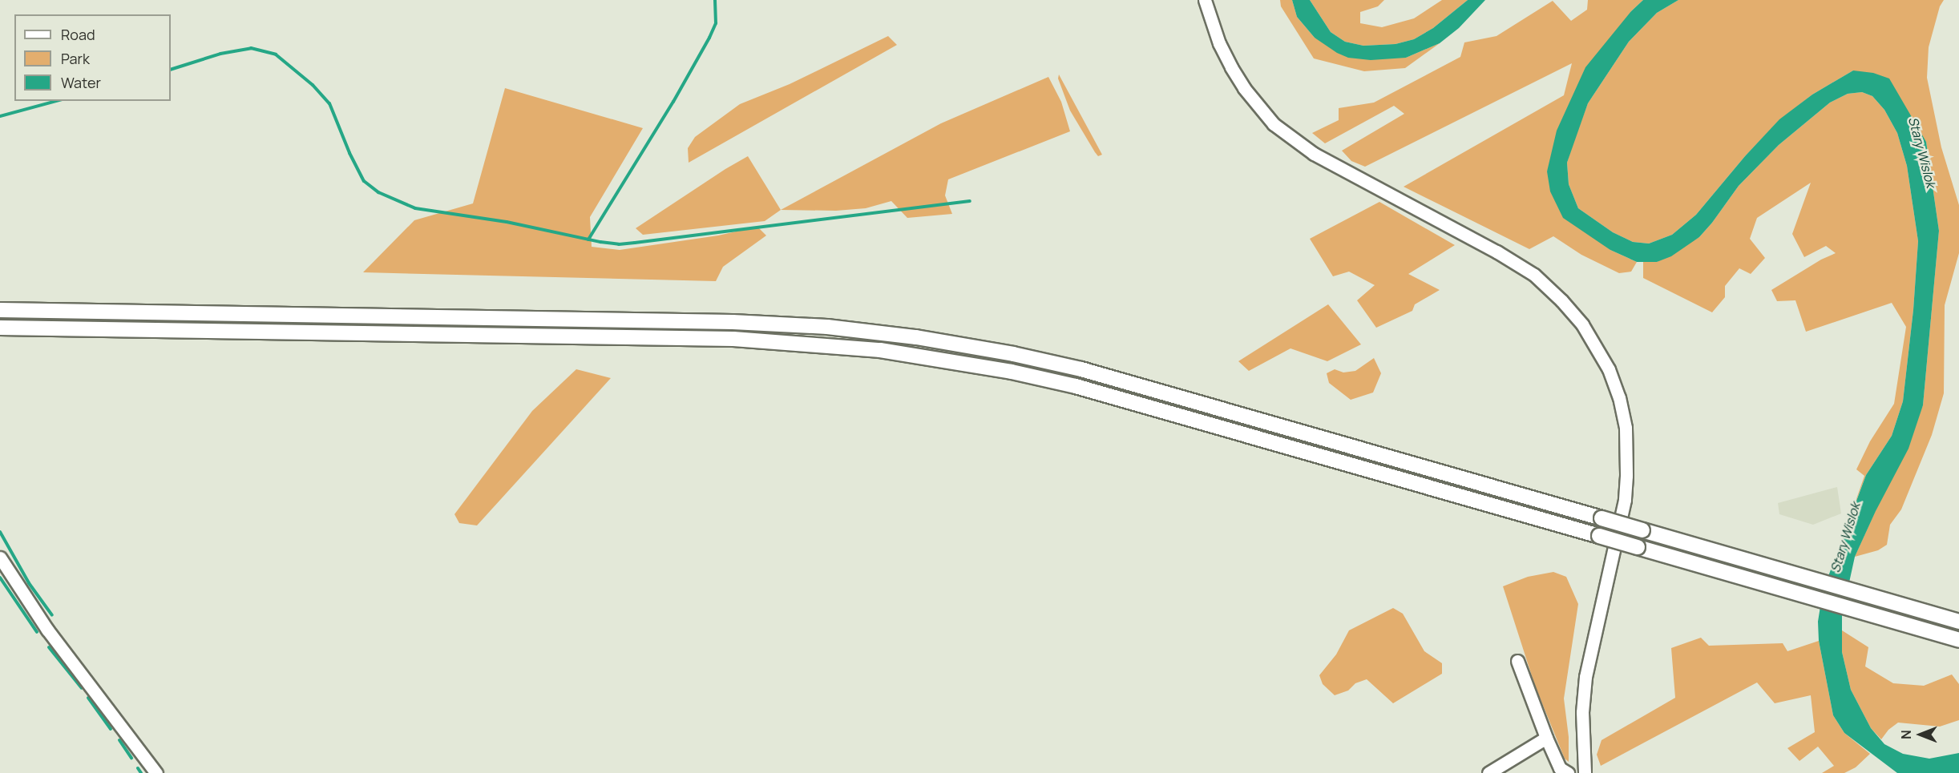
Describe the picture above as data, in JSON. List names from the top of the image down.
{
  "water": ["Stary Wislok"],
  "legend": ["Road", "Park", "Water"],
  "north": "left"
}
